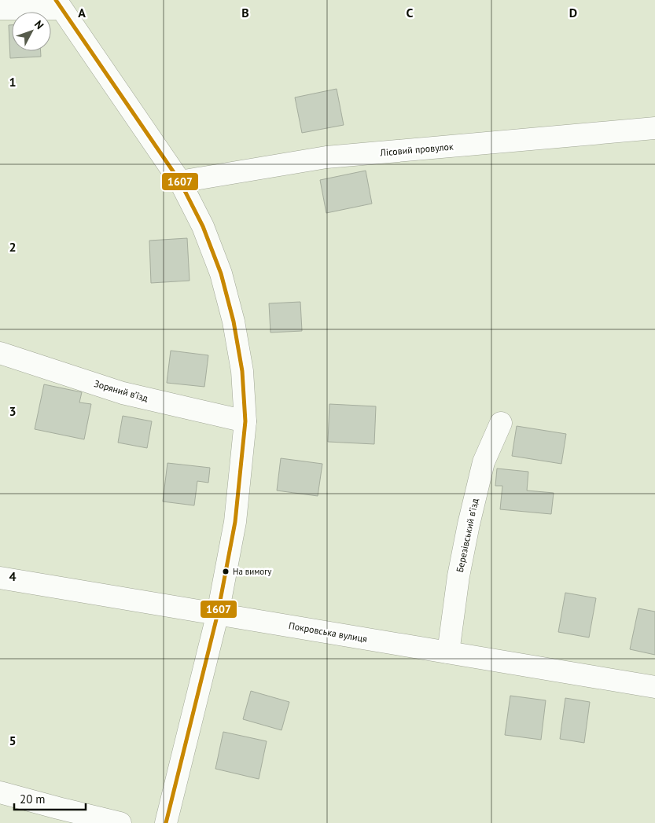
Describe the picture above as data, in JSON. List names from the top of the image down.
{
  "streets": {
    "street": [
      "Лісовий провулок",
      "Зоряний в’їзд",
      "Березівський в’їзд",
      "Покровська вулиця"
    ]
  },
  "crossings": [
    ["Березівський в’їзд", "Покровська вулиця"]
  ],
  "places": ["На вимогу"],
  "lines": ["transit line 1607"],
  "scale_bar": "20 m",
  "north": "top right",
  "grid": {
    "columns": [
      "A",
      "B",
      "C",
      "D"
    ],
    "rows": [
      "1",
      "2",
      "3",
      "4",
      "5"
    ]
  }
}
